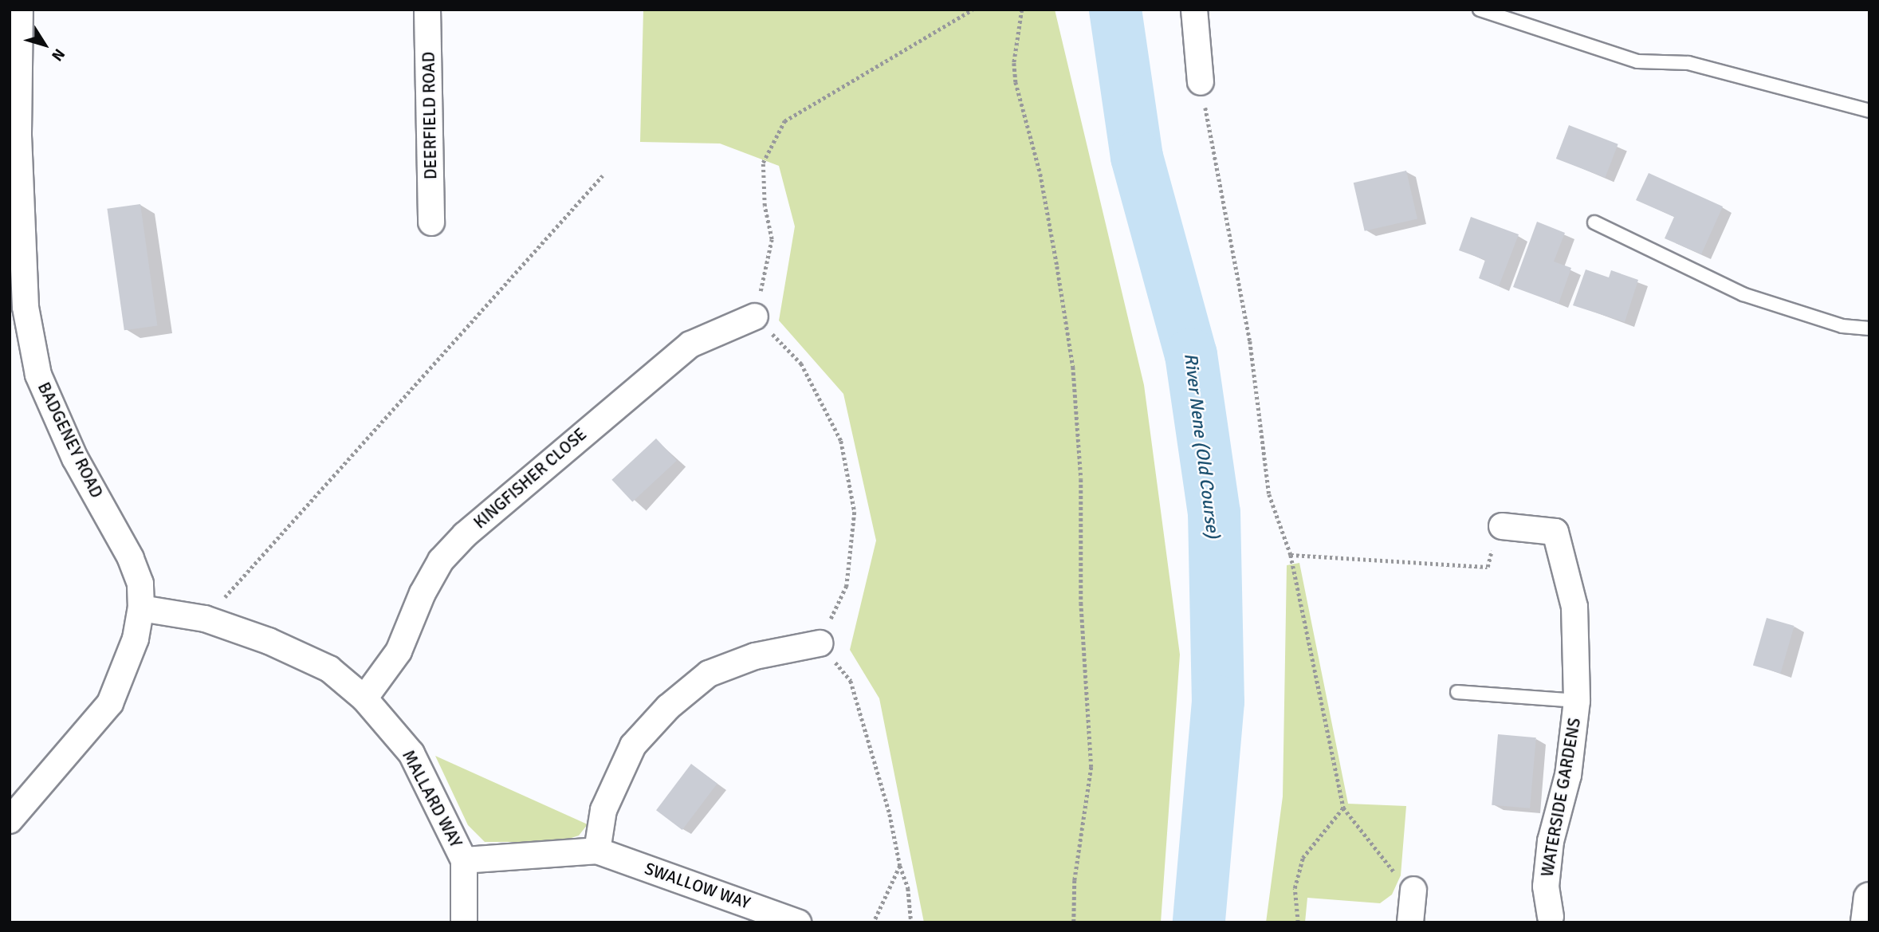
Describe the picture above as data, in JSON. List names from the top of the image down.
{
  "streets": {
    "street": [
      "DEERFIELD ROAD",
      "BADGENEY ROAD",
      "KINGFISHER CLOSE",
      "WATERSIDE GARDENS",
      "MALLARD WAY",
      "SWALLOW WAY"
    ]
  },
  "crossings": [
    ["BADGENEY ROAD", "MALLARD WAY"],
    ["KINGFISHER CLOSE", "MALLARD WAY"],
    ["MALLARD WAY", "SWALLOW WAY"]
  ],
  "water": ["River Nene (Old Course)"],
  "north": "bottom right"
}
